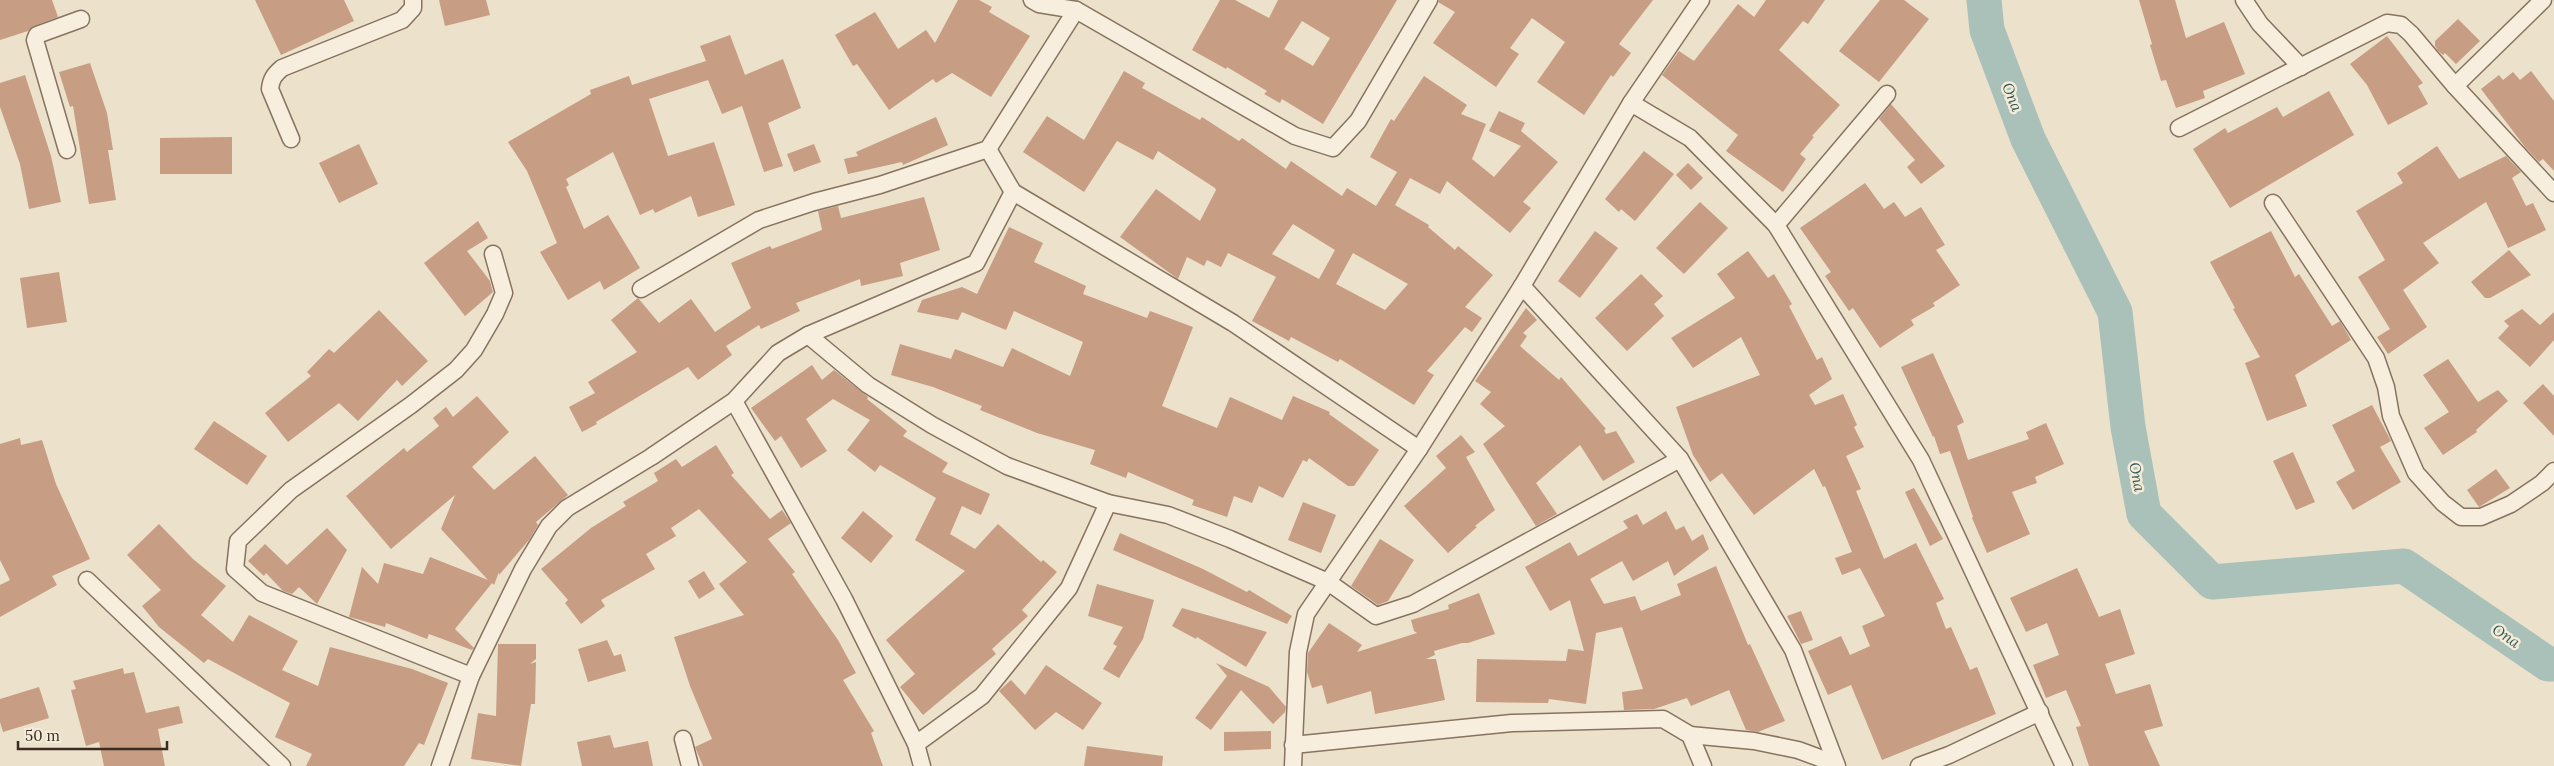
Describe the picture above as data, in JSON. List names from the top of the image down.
{
  "water": ["Ona"],
  "scale_bar": "50 m"
}
